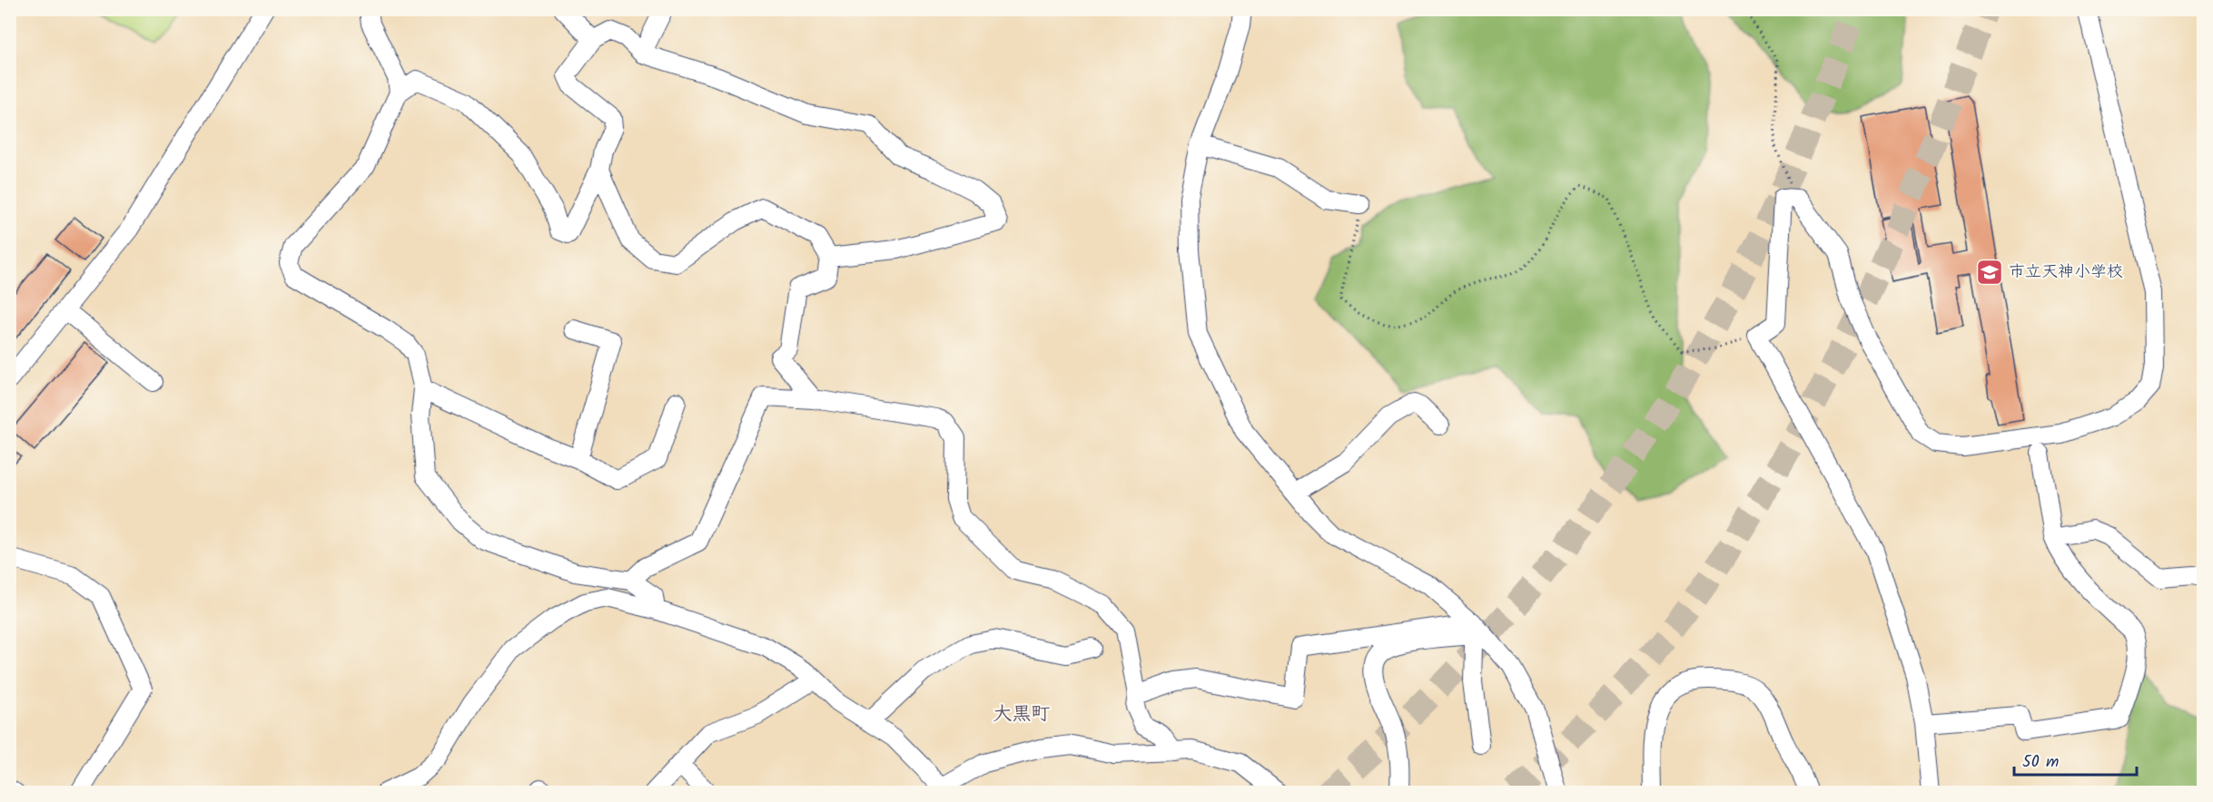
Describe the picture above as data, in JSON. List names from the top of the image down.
{
  "districts": ["大黒町"],
  "places": {
    "school or university": ["市立天神小学校"]
  },
  "scale_bar": "50 m"
}
